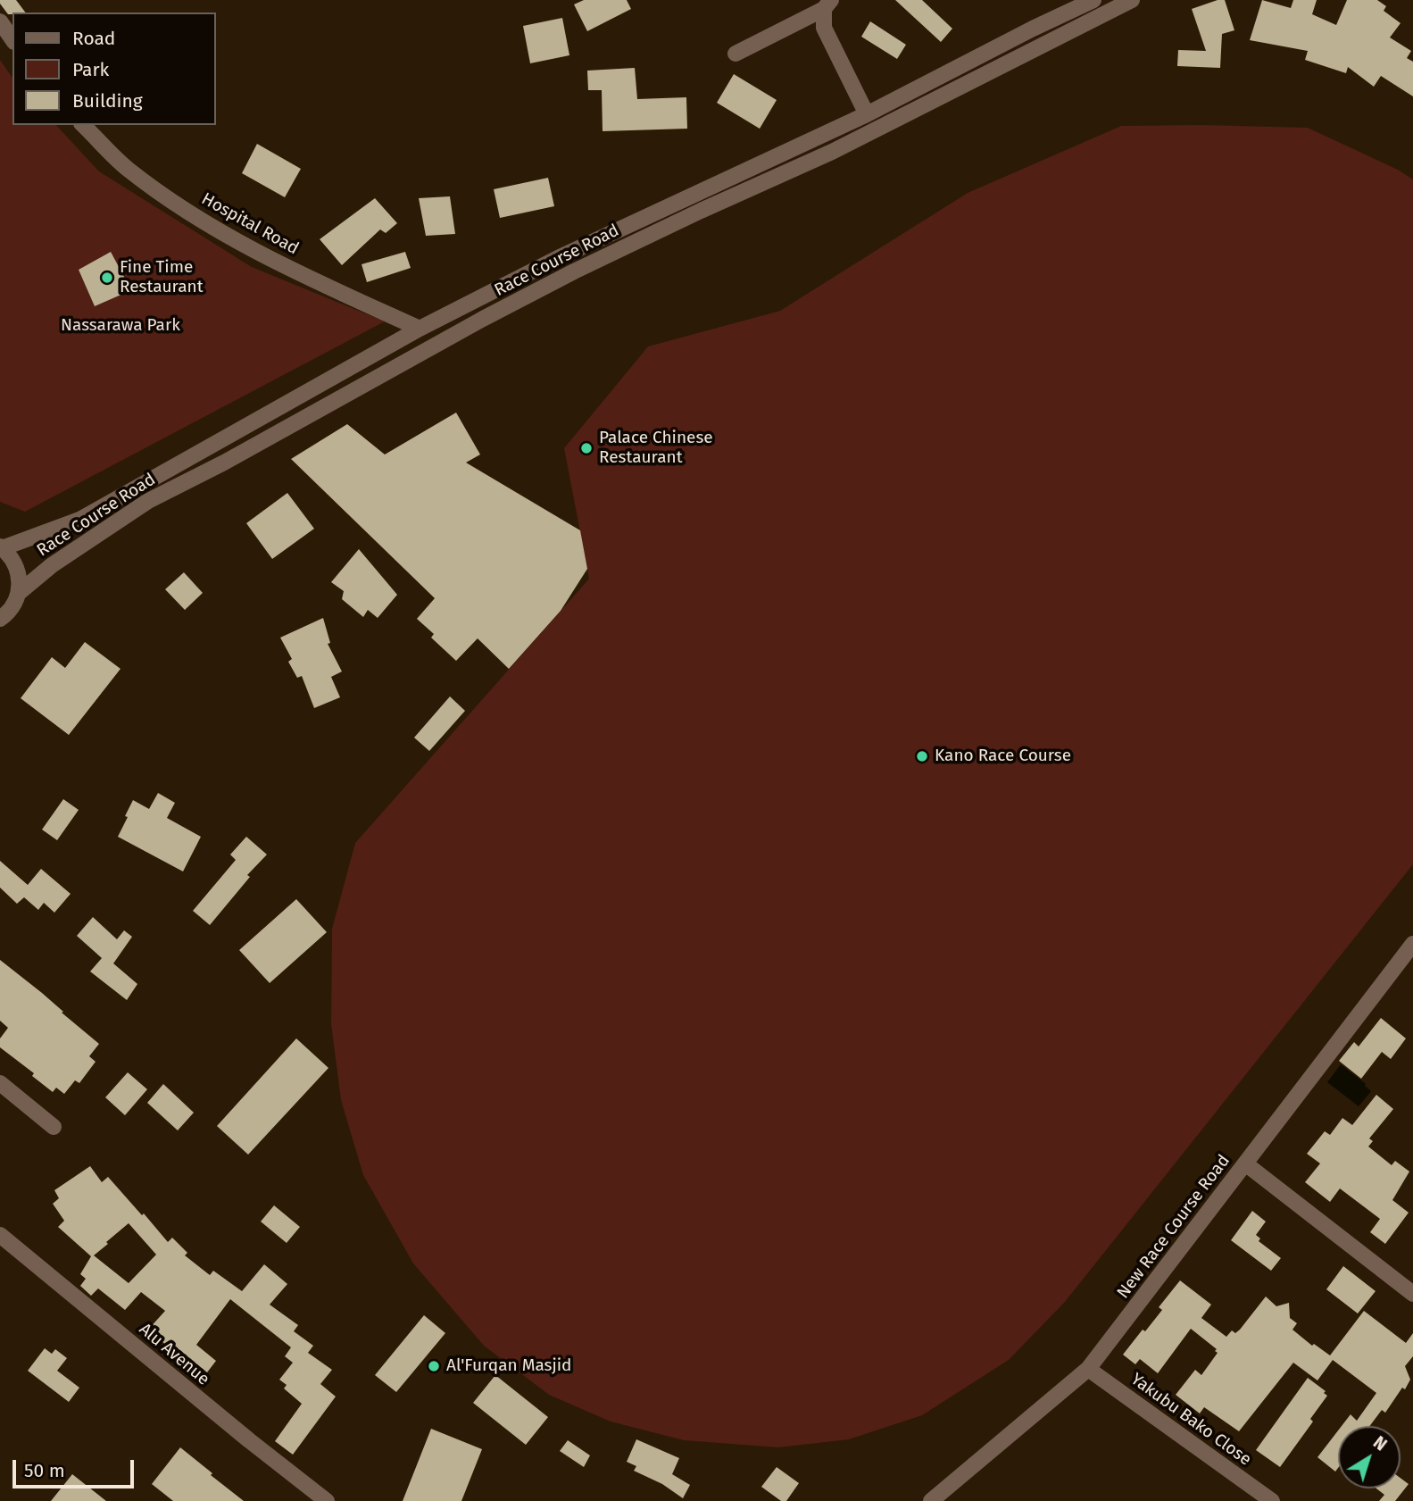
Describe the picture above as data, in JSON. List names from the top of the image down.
{
  "streets": {
    "street": [
      "Hospital Road",
      "Race Course Road",
      "New Race Course Road",
      "Alu Avenue",
      "Yakubu Bako Close"
    ]
  },
  "crossings": [
    ["Hospital Road", "Race Course Road"],
    ["New Race Course Road", "Yakubu Bako Close"]
  ],
  "parks": ["Nassarawa Park"],
  "places": [
    "Fine Time Restaurant",
    "Palace Chinese Restaurant",
    "Kano Race Course",
    "Al'Furqan Masjid"
  ],
  "legend": ["Road", "Park", "Building"],
  "scale_bar": "50 m",
  "north": "top right"
}
